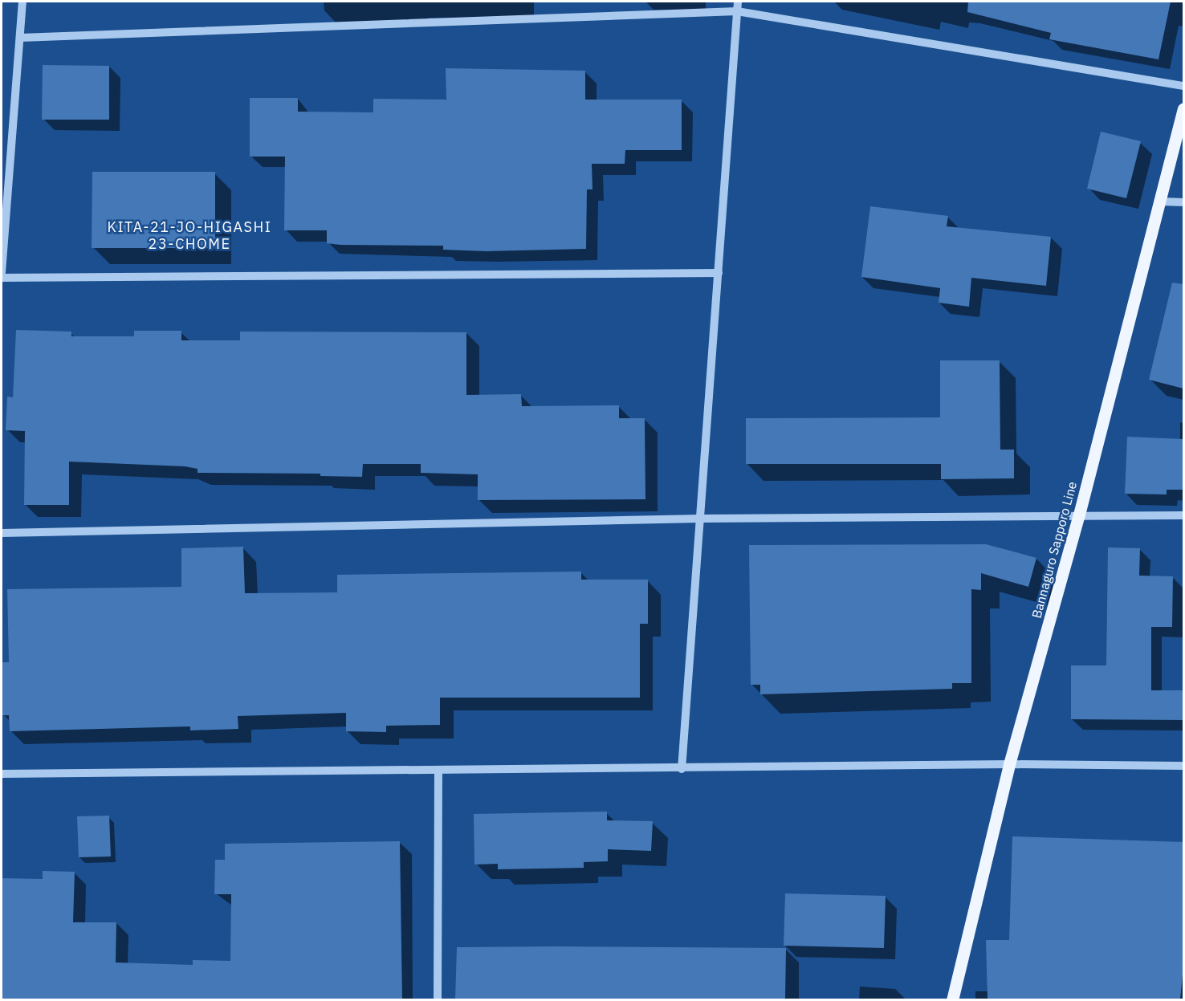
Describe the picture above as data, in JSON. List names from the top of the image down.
{
  "streets": {
    "main road": ["Bannaguro Sapporo Line"]
  },
  "districts": ["KITA-21-JO-HIGASHI 23-CHOME"]
}
